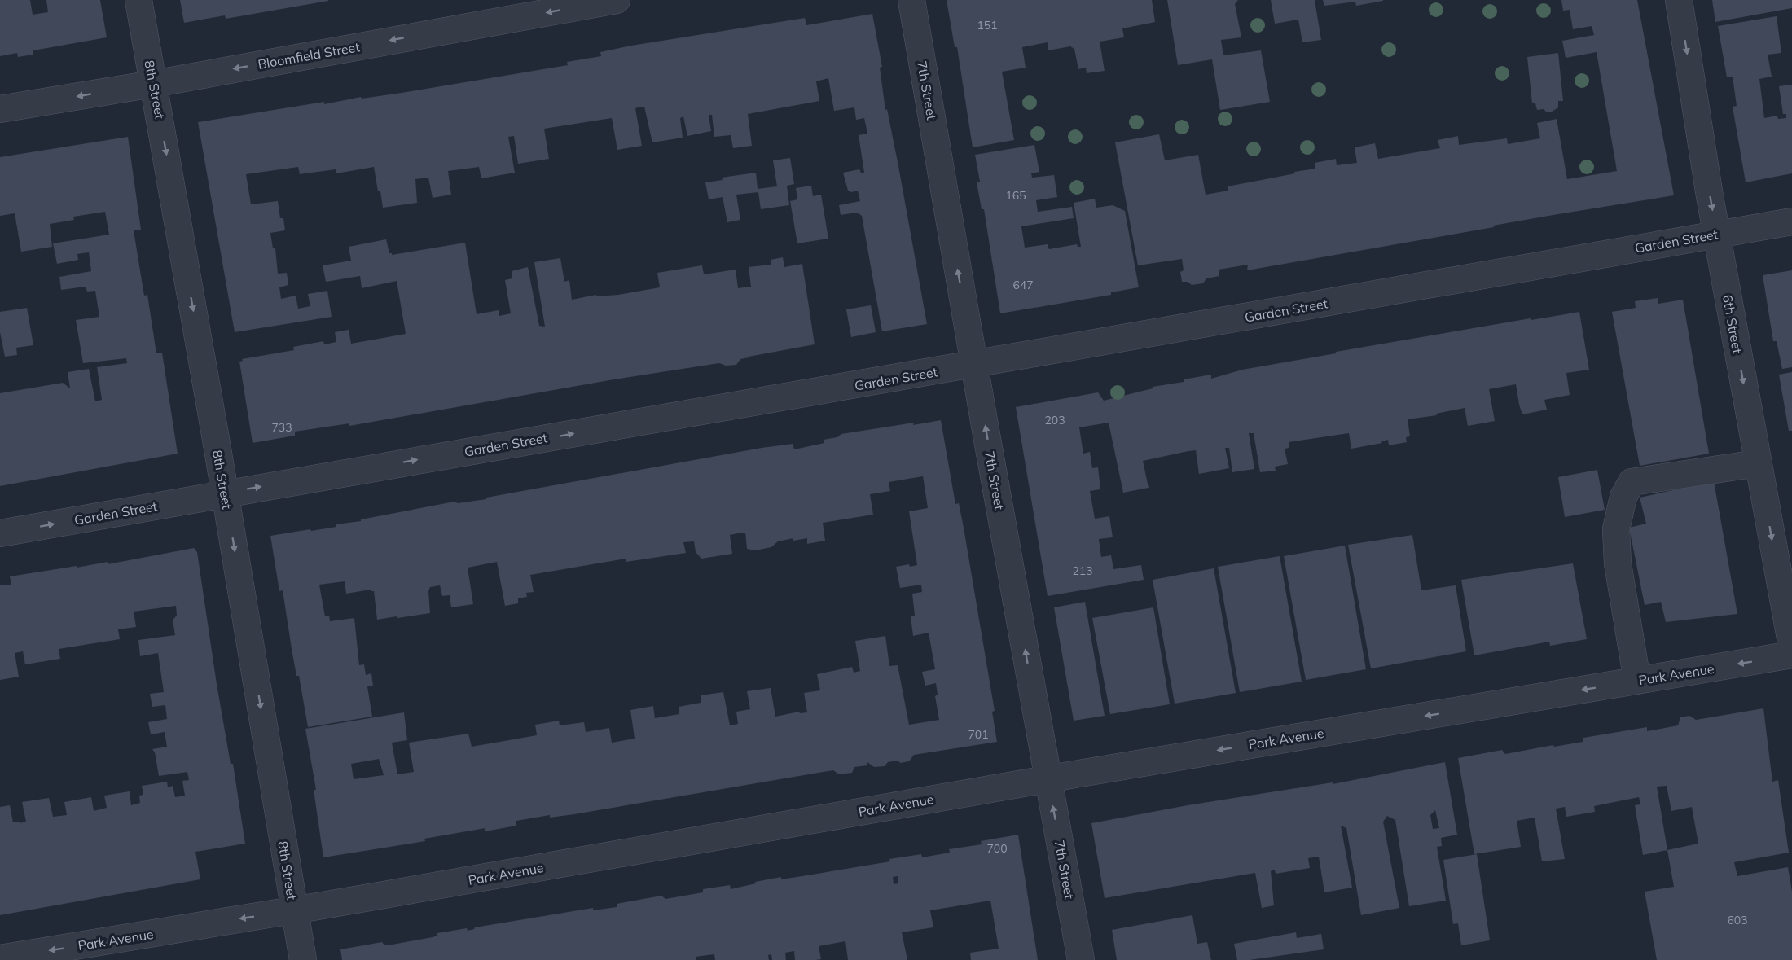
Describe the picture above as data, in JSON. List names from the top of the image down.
{
  "streets": {
    "street": [
      "Bloomfield Street",
      "8th Street",
      "7th Street",
      "Garden Street",
      "6th Street",
      "Park Avenue"
    ]
  },
  "crossings": [
    ["Bloomfield Street", "8th Street"],
    ["8th Street", "Garden Street"],
    ["8th Street", "Park Avenue"],
    ["7th Street", "Garden Street"],
    ["7th Street", "Park Avenue"],
    ["Garden Street", "6th Street"]
  ],
  "one_way": [
    "Bloomfield Street",
    "8th Street",
    "7th Street",
    "Garden Street",
    "6th Street",
    "Park Avenue"
  ],
  "house_numbers": [
    "151",
    "165",
    "647",
    "203",
    "733",
    "213",
    "701",
    "700",
    "603"
  ]
}
